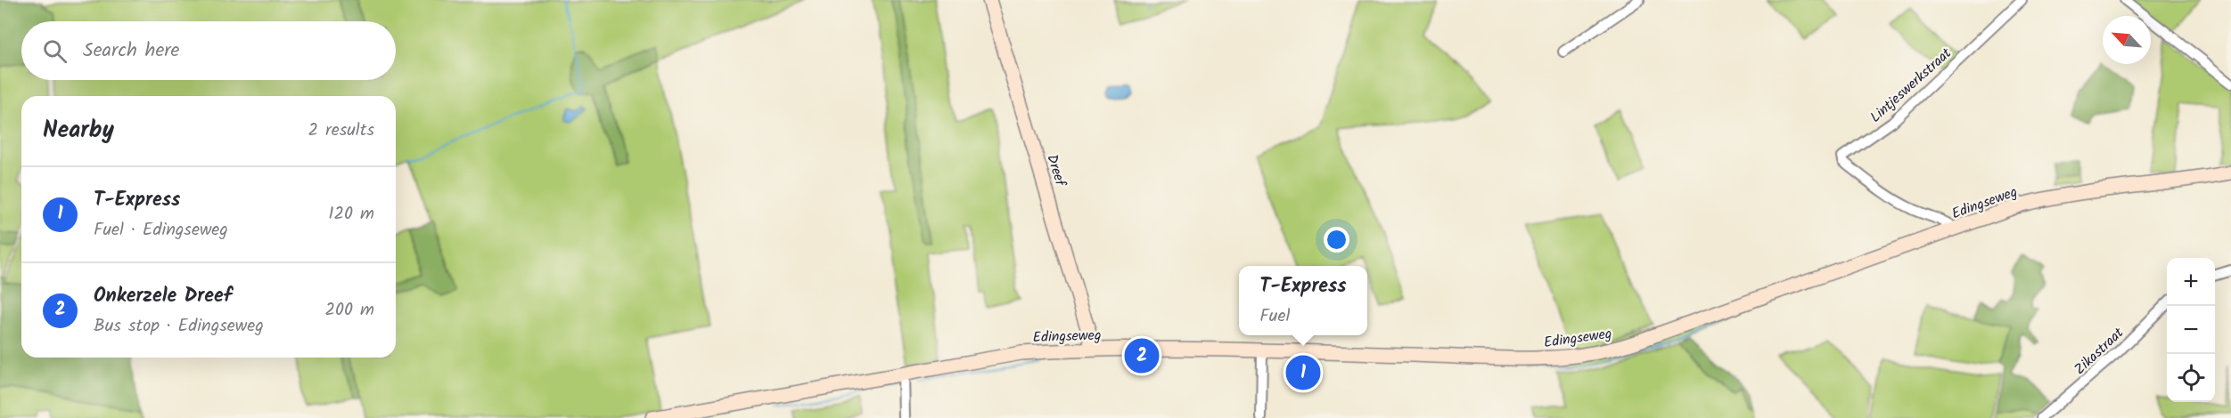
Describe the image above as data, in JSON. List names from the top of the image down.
{
  "streets": {
    "main road": ["Dreef", "Edingseweg"],
    "street": ["Lintjeswerkstraat", "Zikastraat"]
  },
  "crossings": [
    ["Lintjeswerkstraat", "Edingseweg"],
    ["Dreef", "Edingseweg"]
  ],
  "north": "top left",
  "page": {
    "search": "Search here",
    "heading": ["Nearby", "2 results"],
    "list": [
      {
        "mark": "1",
        "name": "T-Express",
        "note": "Fuel · Edingseweg",
        "value": "120 m"
      },
      {
        "mark": "2",
        "name": "Onkerzele Dreef",
        "note": "Bus stop · Edingseweg",
        "value": "200 m"
      }
    ],
    "map_buttons": ["+", "−"],
    "popup": ["T-Express", "Fuel"],
    "pins": ["2", "1"]
  }
}
